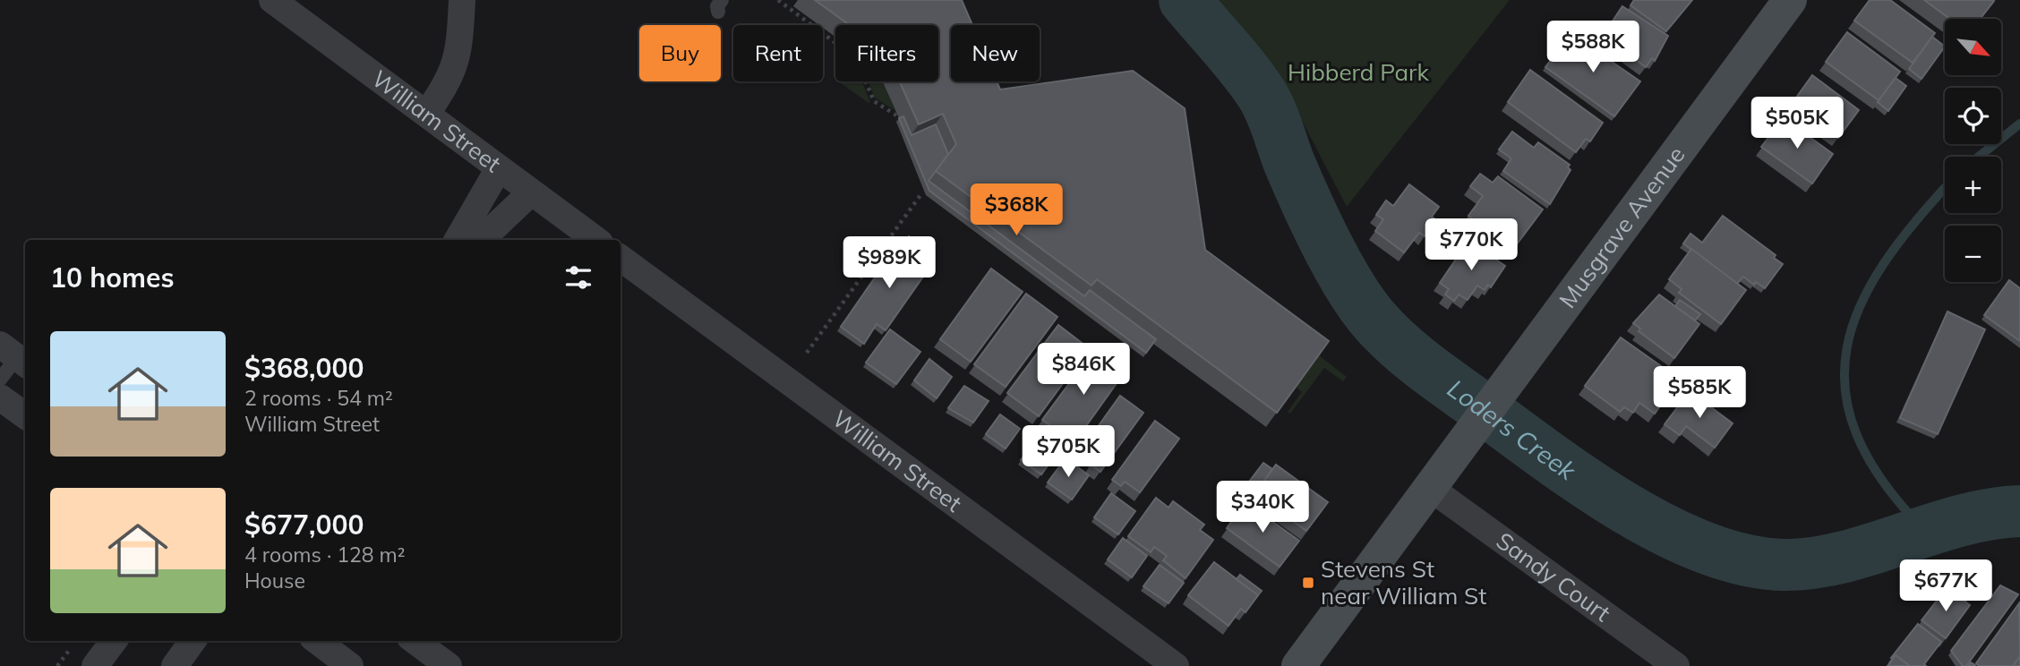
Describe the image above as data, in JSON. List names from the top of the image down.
{
  "streets": {
    "main road": ["Musgrave Avenue"],
    "street": ["William Street", "Sandy Court"]
  },
  "crossings": [
    ["Musgrave Avenue", "Sandy Court"]
  ],
  "water": ["Loders Creek"],
  "parks": ["Hibberd Park"],
  "places": {
    "transit": ["Stevens St near William St"]
  },
  "north": "bottom right",
  "page": {
    "map_buttons": ["+", "−"],
    "price": [
      "$588K",
      "$505K",
      "$368K",
      "$770K",
      "$989K",
      "$846K",
      "$585K",
      "$705K",
      "$340K",
      "$677K"
    ],
    "chip": [
      "Buy",
      "Rent",
      "Filters",
      "New"
    ],
    "heading": "10 homes",
    "list": [
      {
        "name": "$368,000",
        "note": "2 rooms · 54 m² · William Street"
      },
      {
        "name": "$677,000",
        "note": "4 rooms · 128 m² · House"
      }
    ]
  }
}
